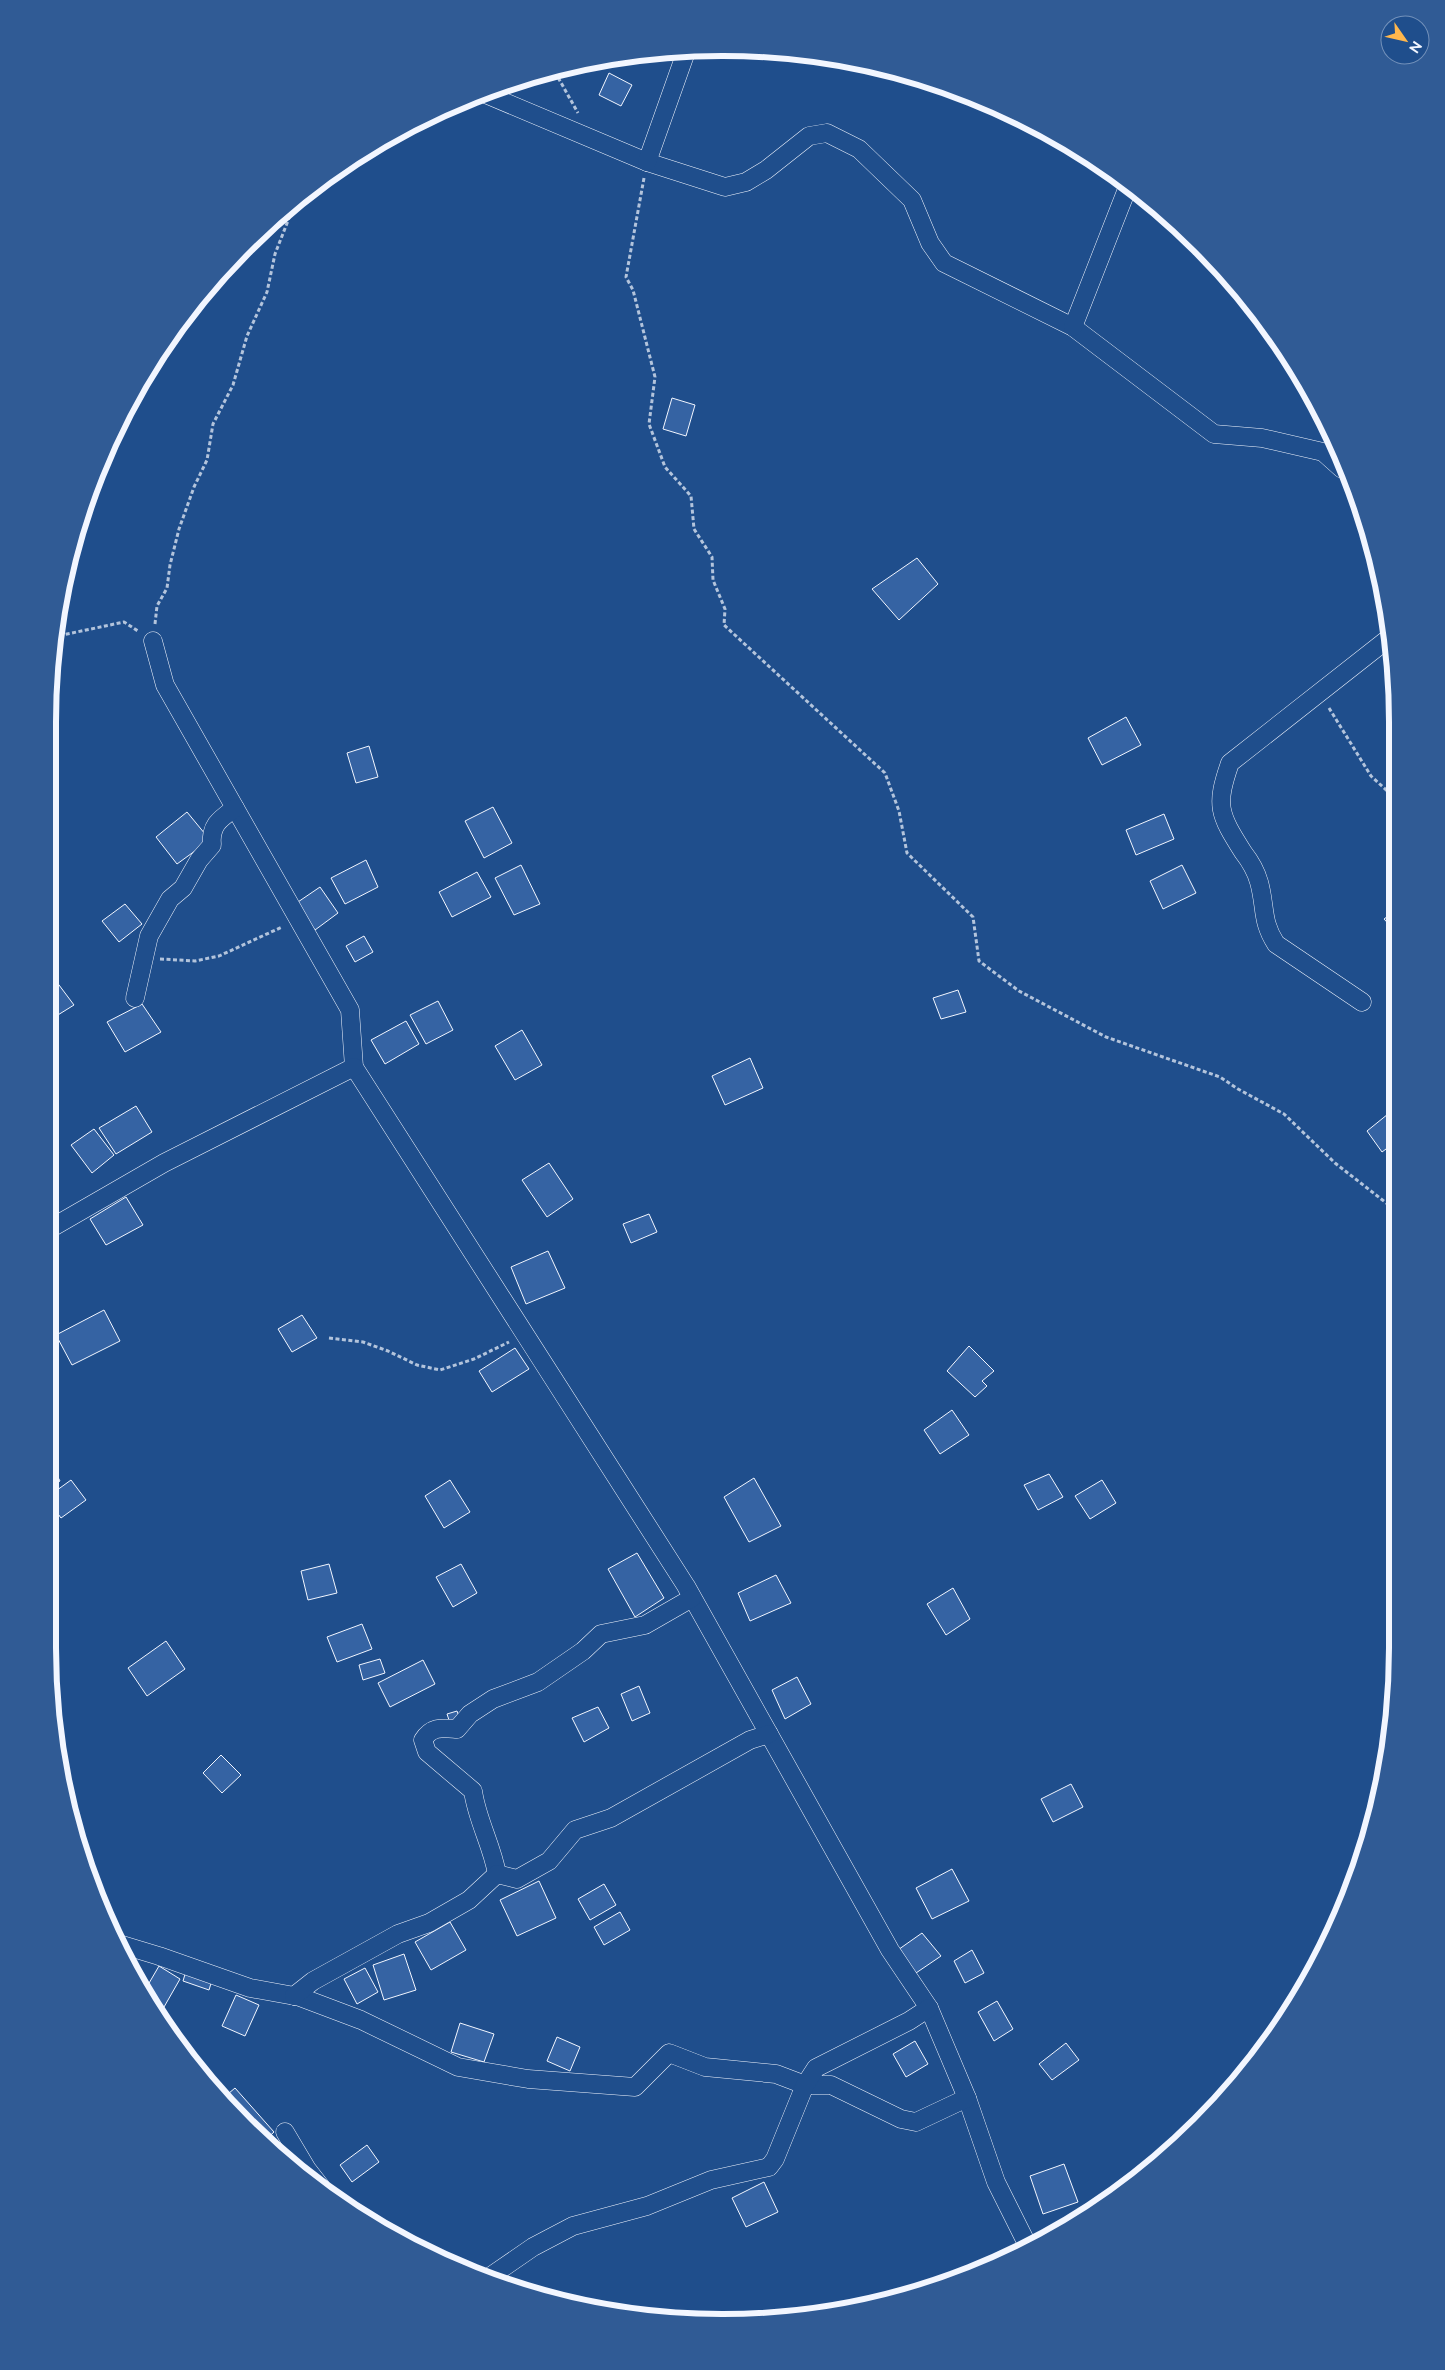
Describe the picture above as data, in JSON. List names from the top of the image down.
{
  "north": "bottom right"
}
